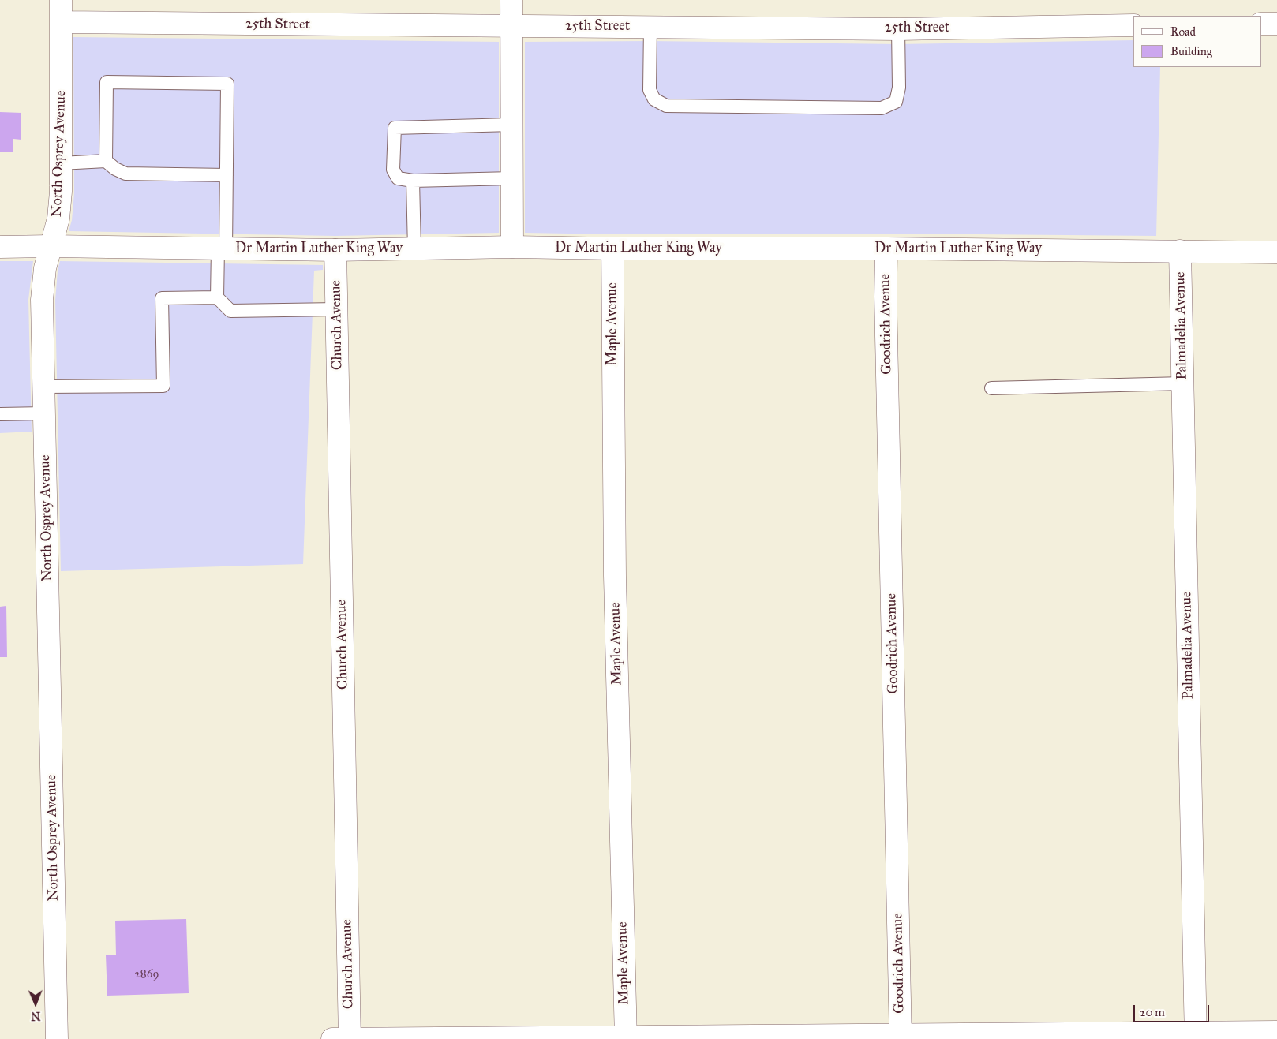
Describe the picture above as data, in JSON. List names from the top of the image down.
{
  "streets": {
    "street": [
      "25th Street",
      "North Osprey Avenue",
      "Dr Martin Luther King Way",
      "Maple Avenue",
      "Goodrich Avenue",
      "Church Avenue",
      "Palmadelia Avenue"
    ]
  },
  "crossings": [
    ["25th Street", "North Osprey Avenue"],
    ["North Osprey Avenue", "Dr Martin Luther King Way"],
    ["Dr Martin Luther King Way", "Maple Avenue"],
    ["Dr Martin Luther King Way", "Goodrich Avenue"],
    ["Dr Martin Luther King Way", "Church Avenue"],
    ["Dr Martin Luther King Way", "Palmadelia Avenue"]
  ],
  "house_numbers": ["2869"],
  "legend": ["Road", "Building"],
  "scale_bar": "20 m",
  "north": "bottom"
}
